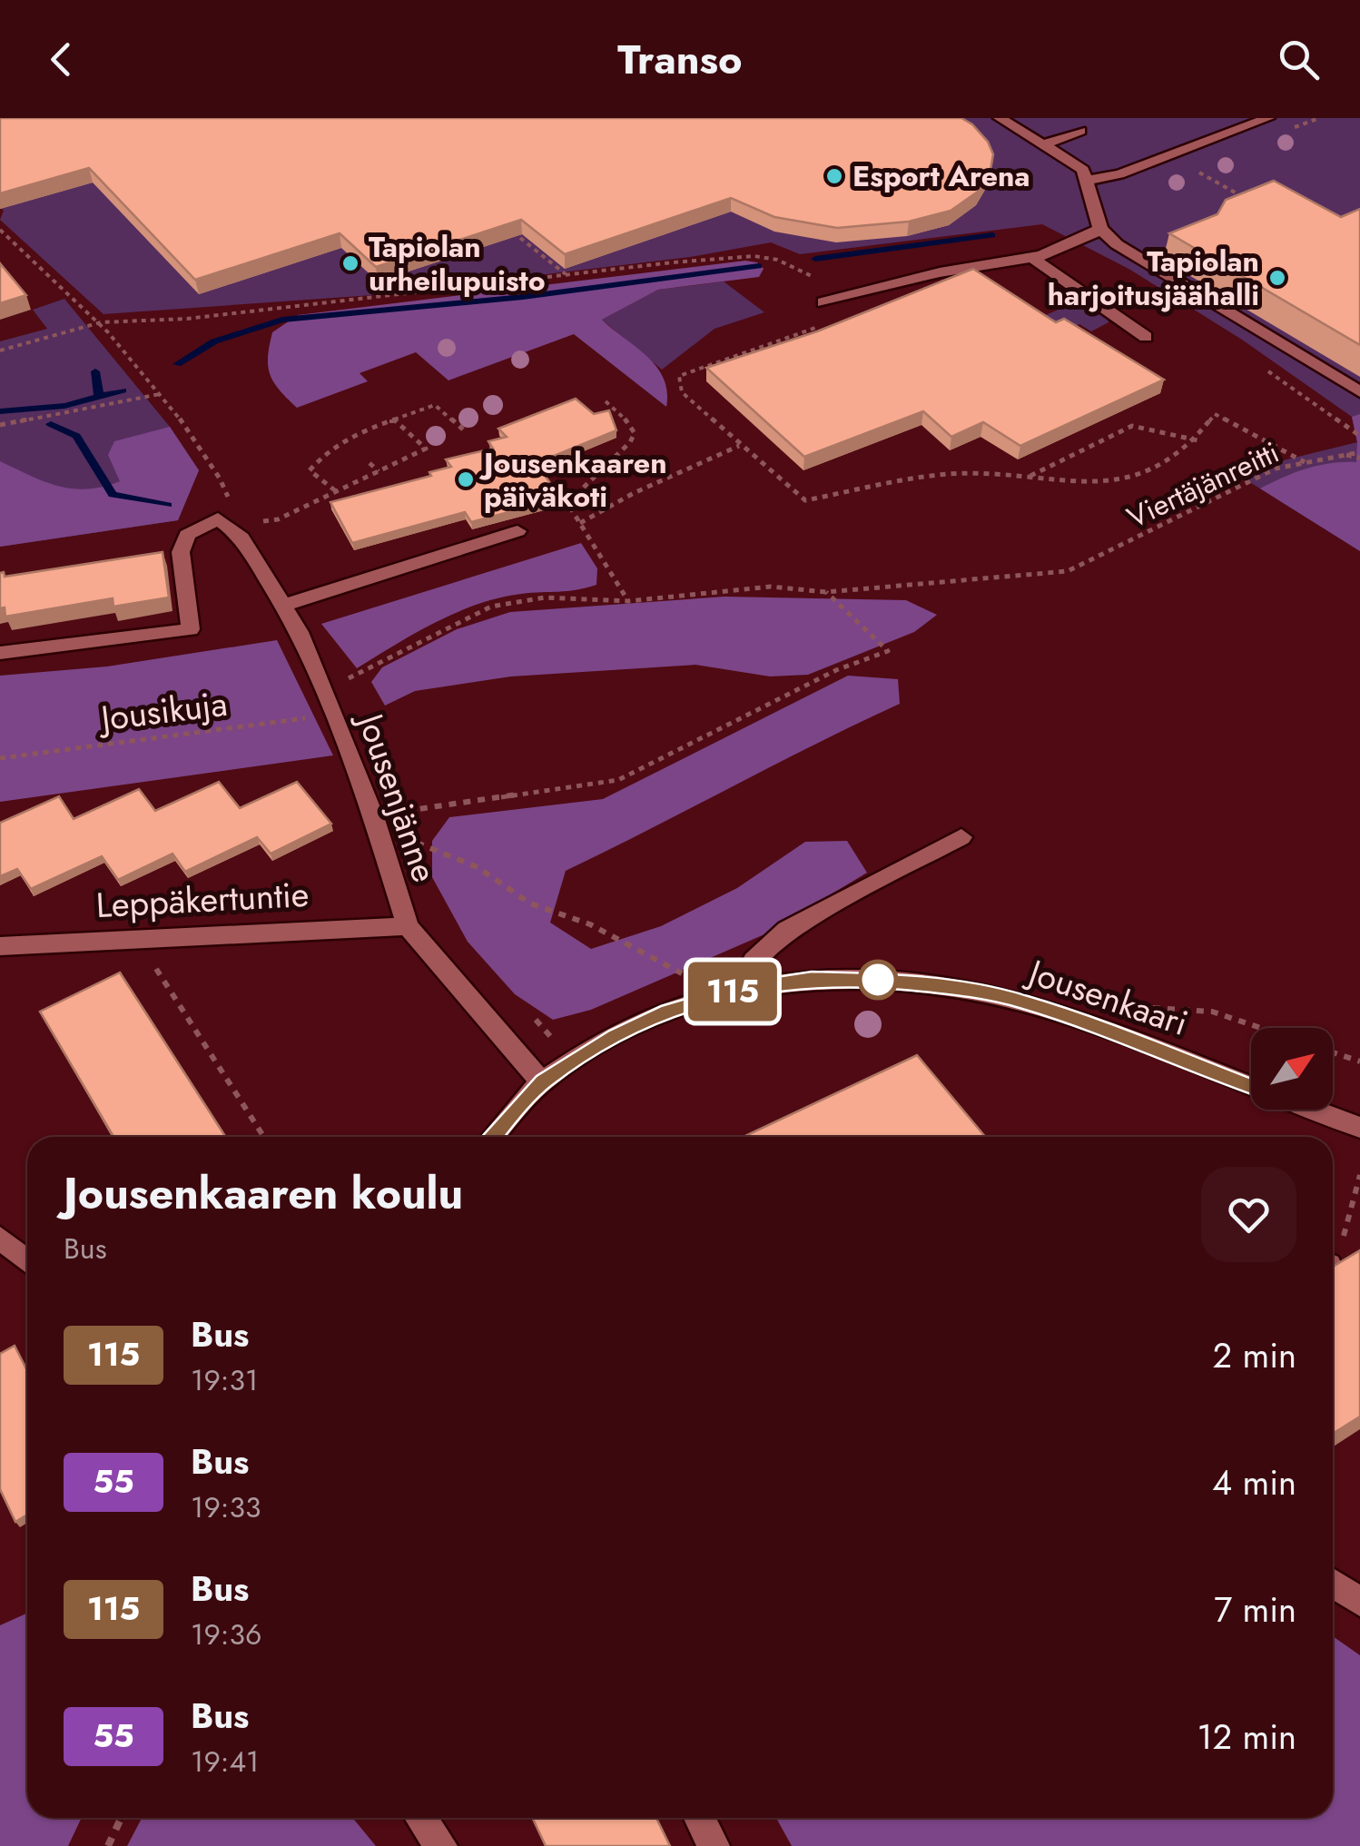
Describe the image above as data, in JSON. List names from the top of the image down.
{
  "streets": {
    "street": ["Jousenjänne", "Leppäkertuntie", "Jousenkaari"],
    "path": ["Viertäjänreitti", "Jousikuja"]
  },
  "crossings": [
    ["Jousikuja", "Jousenjänne"],
    ["Jousenjänne", "Leppäkertuntie"],
    ["Jousenjänne", "Jousenkaari"]
  ],
  "places": [
    "Esport Arena",
    "Tapiolan urheilupuisto",
    "Tapiolan harjoitusjäähalli",
    "Jousenkaaren päiväkoti"
  ],
  "lines": ["bus line 115"],
  "north": "top right",
  "page": {
    "header": "Transo",
    "on_map": "115",
    "heading": ["Jousenkaaren koulu", "Bus"],
    "list": [
      {
        "mark": "115",
        "name": "Bus",
        "note": "19:31",
        "value": "2 min"
      },
      {
        "mark": "55",
        "name": "Bus",
        "note": "19:33",
        "value": "4 min"
      },
      {
        "mark": "115",
        "name": "Bus",
        "note": "19:36",
        "value": "7 min"
      },
      {
        "mark": "55",
        "name": "Bus",
        "note": "19:41",
        "value": "12 min"
      }
    ]
  }
}
